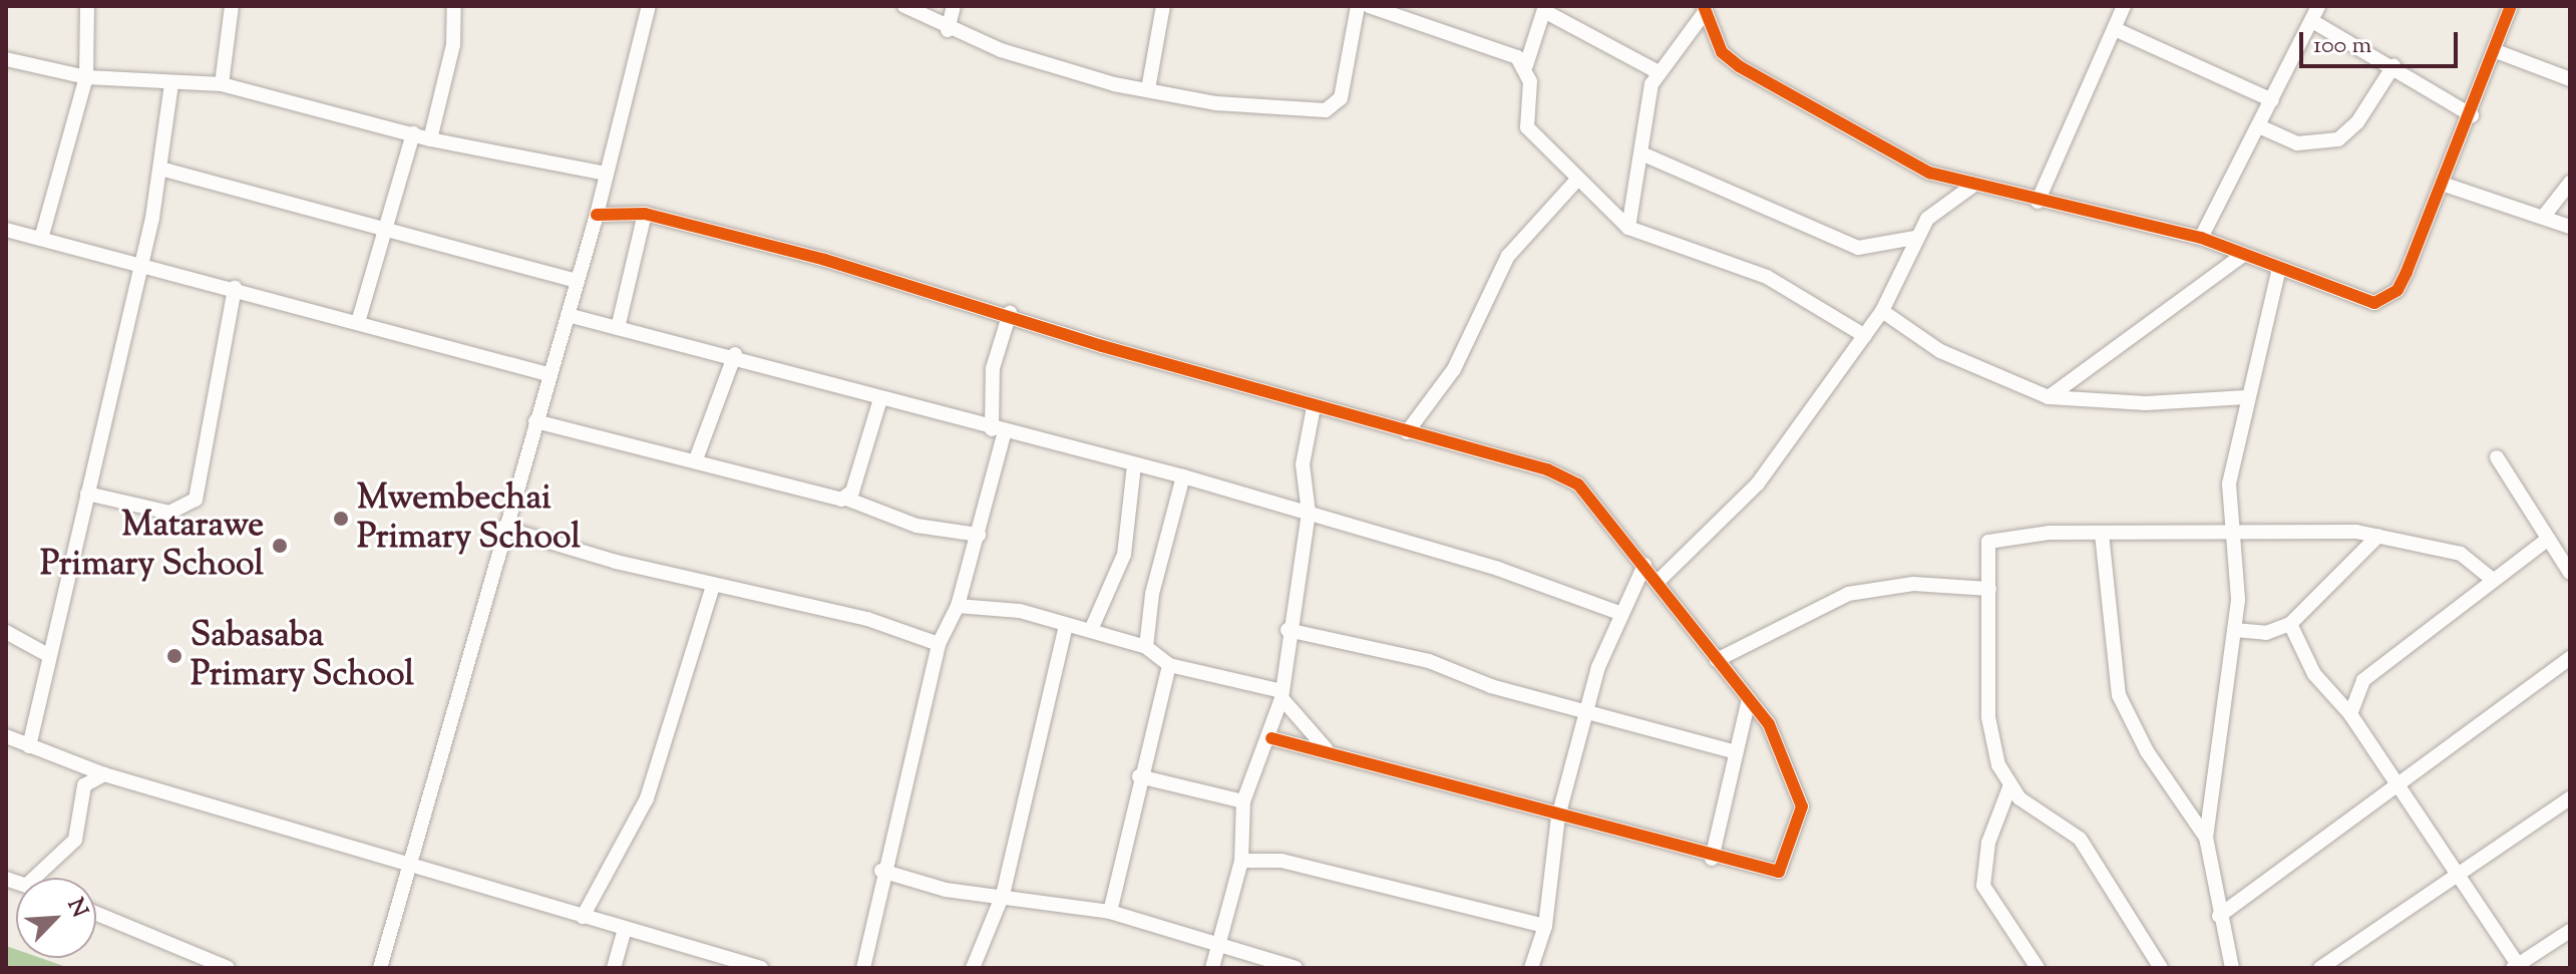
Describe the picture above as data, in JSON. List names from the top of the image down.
{
  "places": ["Mwembechai Primary School", "Matarawe Primary School", "Sabasaba Primary School"],
  "scale_bar": "100 m",
  "north": "top right"
}
